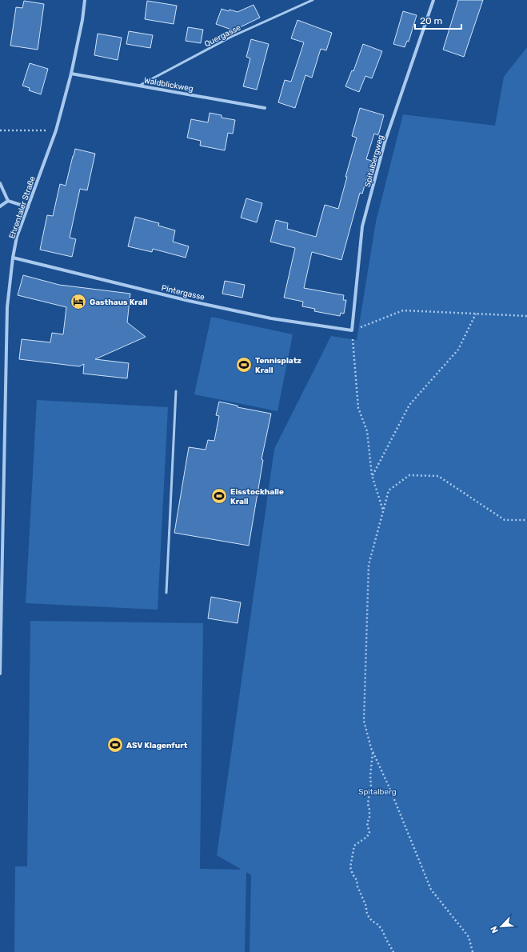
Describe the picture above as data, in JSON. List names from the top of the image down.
{
  "streets": {
    "street": [
      "Waldblickweg",
      "Spitalbergweg",
      "Ehrentaler Straße",
      "Pintergasse"
    ],
    "lane": ["Quergasse"]
  },
  "crossings": [
    ["Quergasse", "Waldblickweg"],
    ["Waldblickweg", "Ehrentaler Straße"],
    ["Spitalbergweg", "Pintergasse"],
    ["Ehrentaler Straße", "Pintergasse"]
  ],
  "parks": ["Spitalberg"],
  "places": {
    "hotel": ["Gasthaus Krall"],
    "sports": ["Tennisplatz Krall", "Eisstockhalle Krall", "ASV Klagenfurt"]
  },
  "scale_bar": "20 m",
  "north": "bottom left"
}
